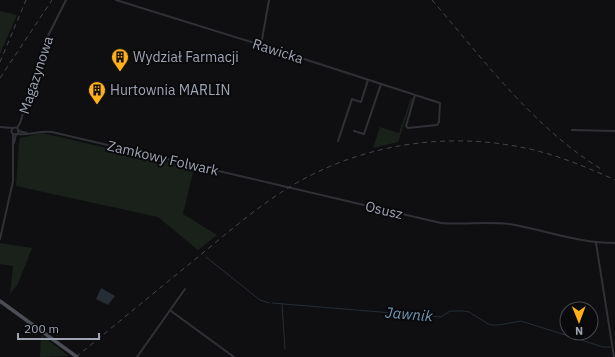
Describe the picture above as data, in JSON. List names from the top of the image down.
{
  "streets": {
    "street": [
      "Rawicka",
      "Magazynowa",
      "Zamkowy Folwark",
      "Osusz"
    ]
  },
  "crossings": [
    ["Zamkowy Folwark", "Osusz"]
  ],
  "water": ["Jawnik"],
  "places": {
    "building": ["Wydział Farmacji", "Hurtownia MARLIN"]
  },
  "scale_bar": "200 m",
  "north": "bottom"
}
